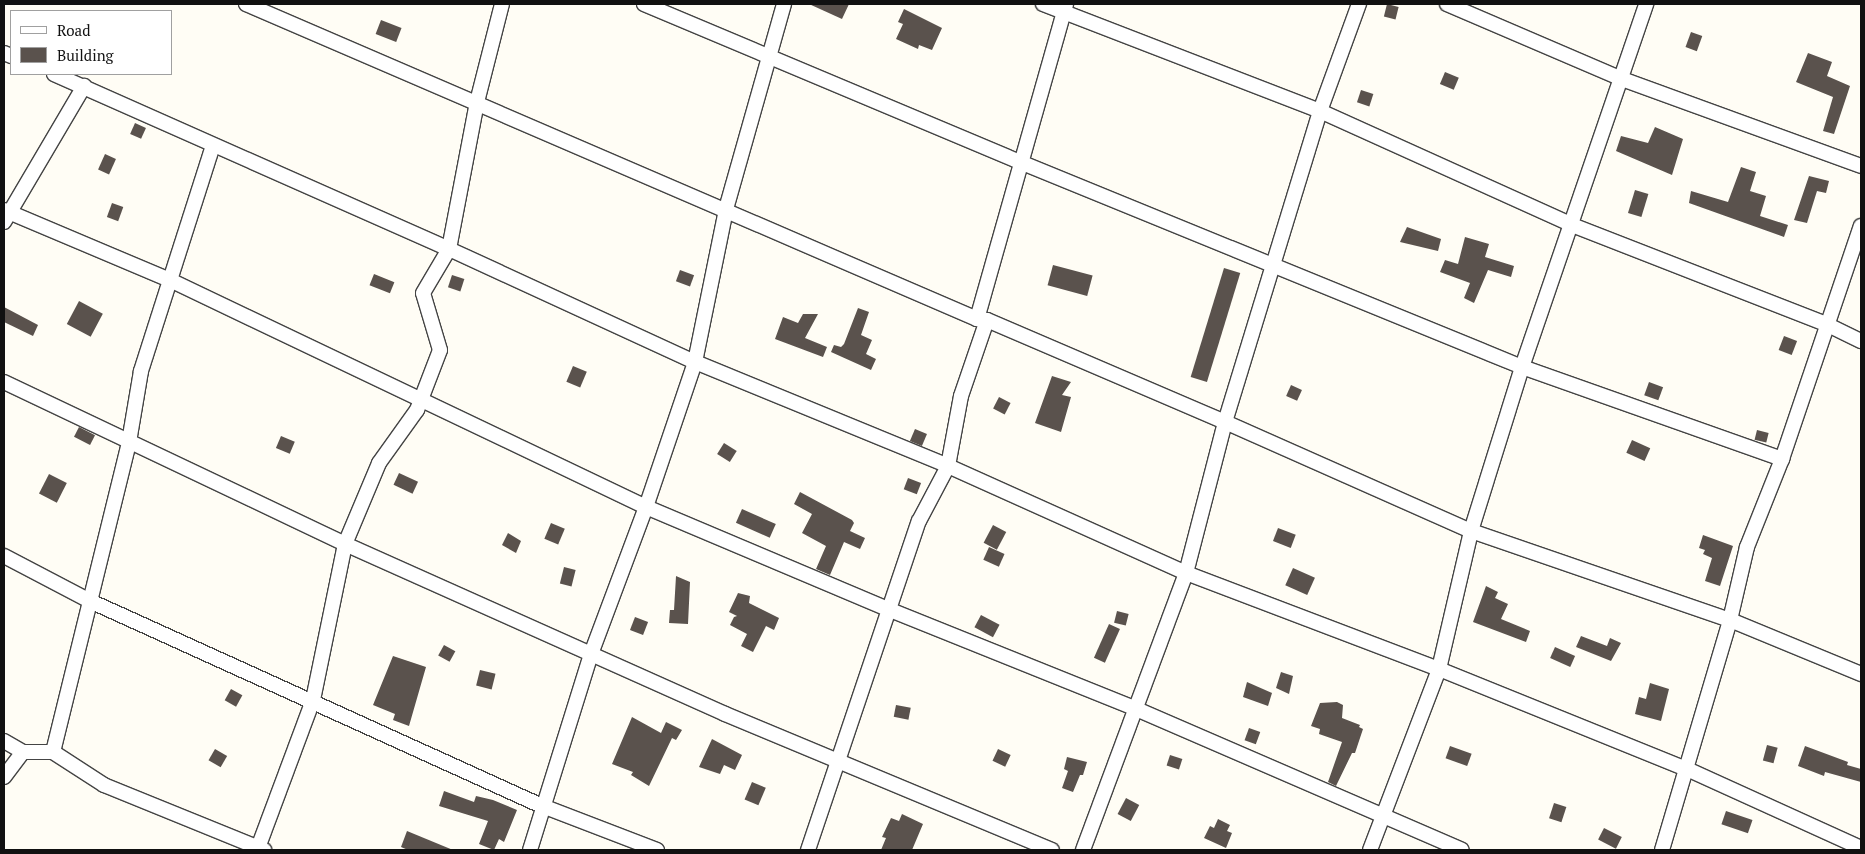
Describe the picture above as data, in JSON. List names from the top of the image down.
{
  "legend": ["Road", "Building"]
}
